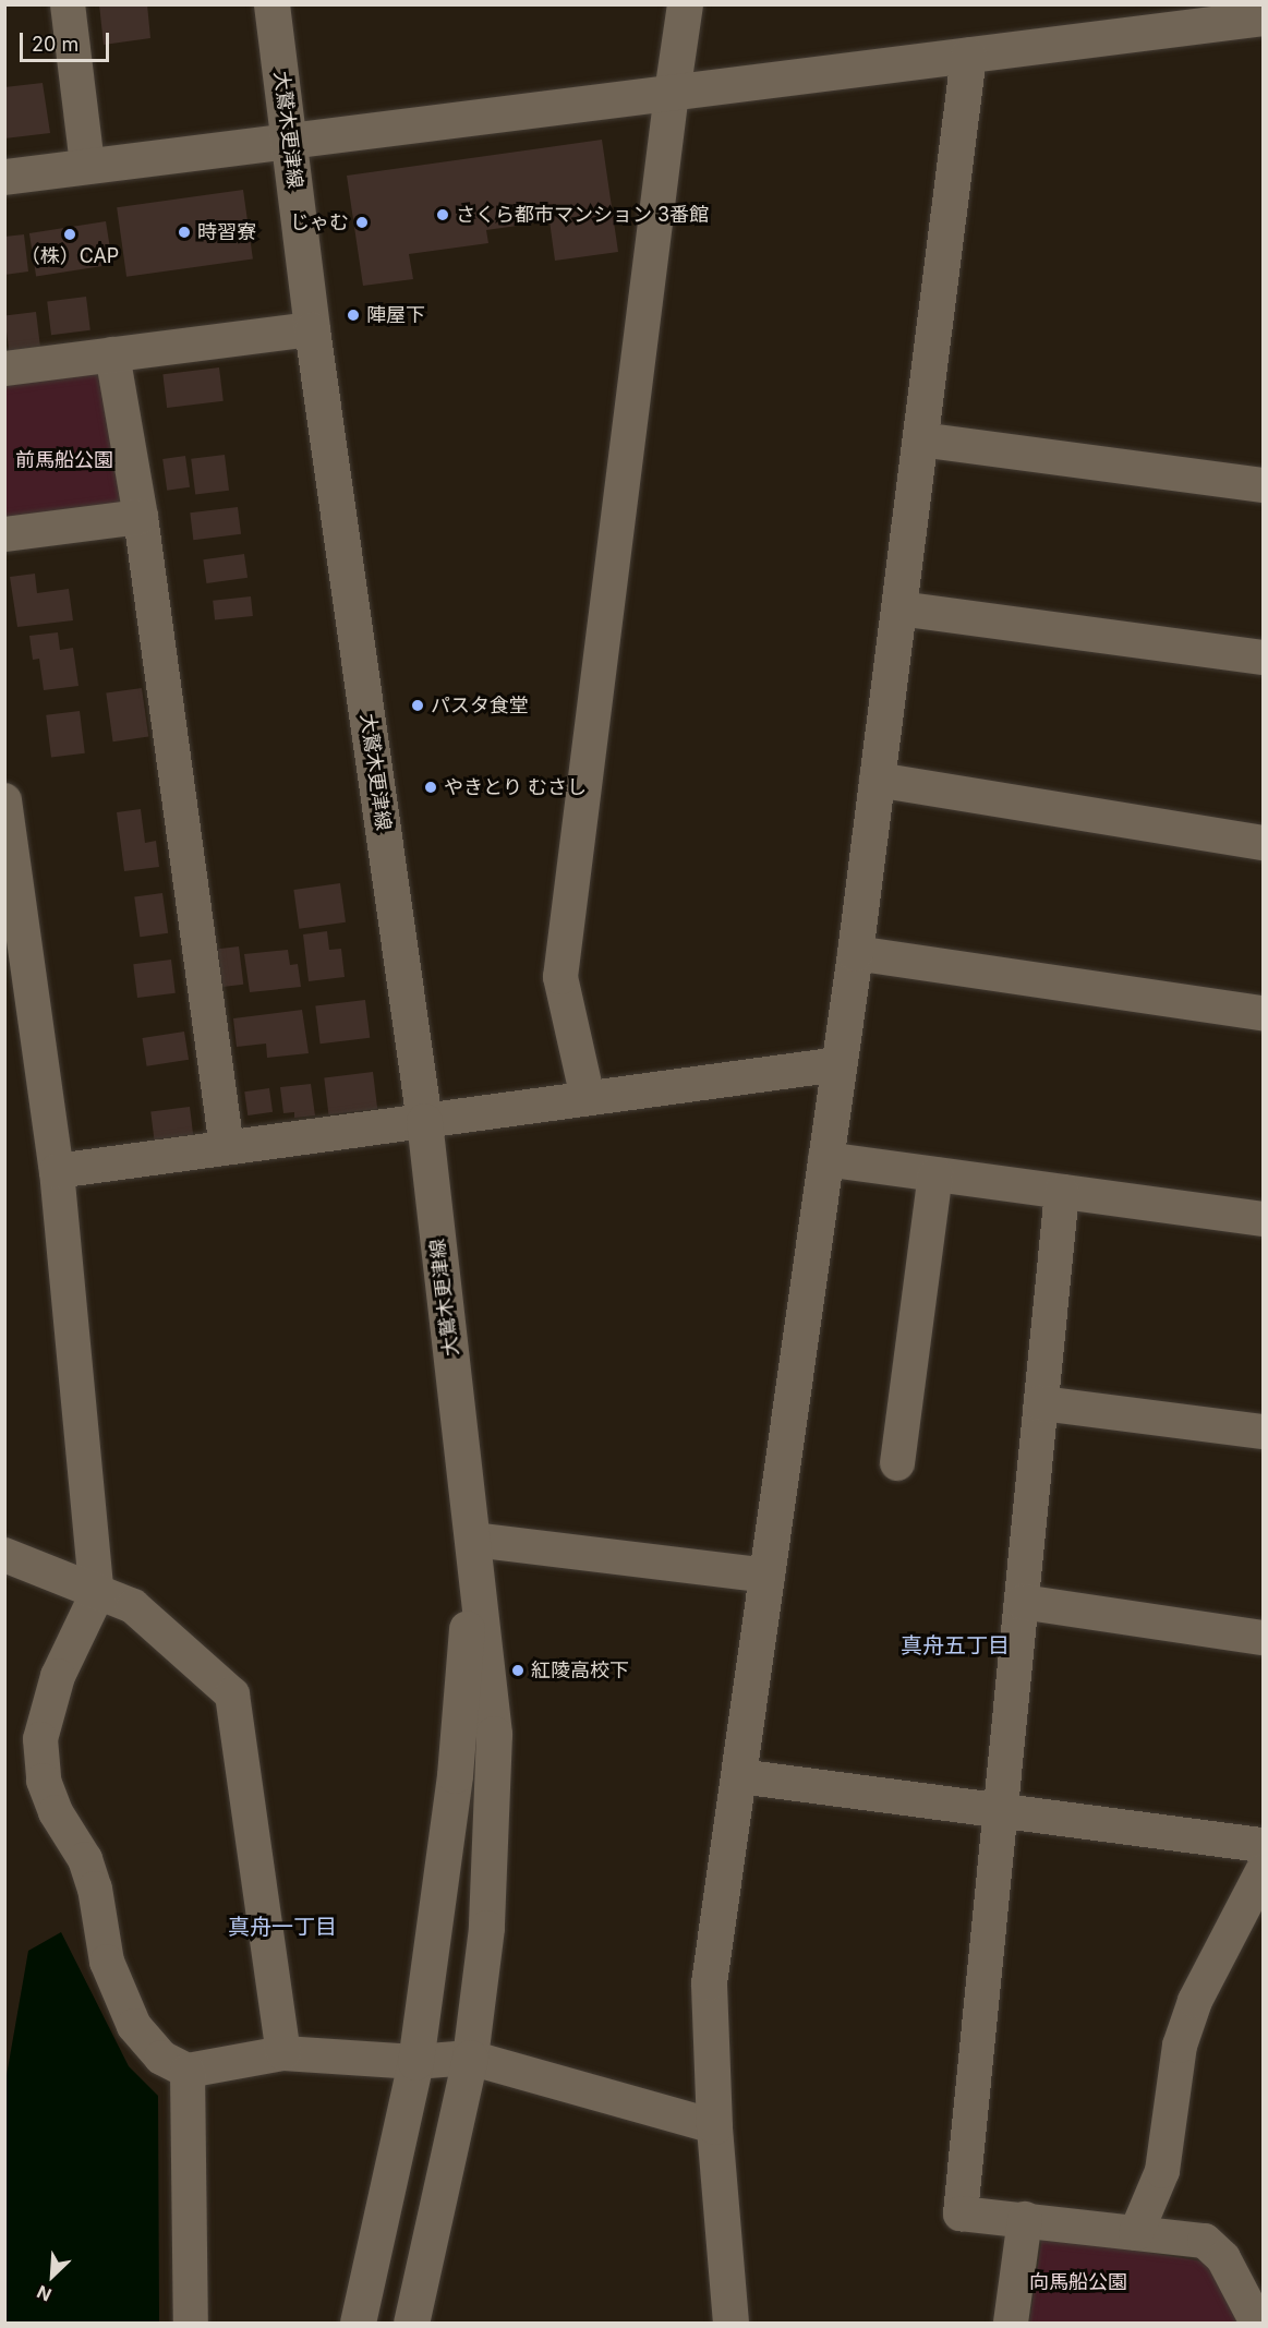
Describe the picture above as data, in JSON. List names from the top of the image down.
{
  "streets": {
    "street": ["大鷲木更津線"]
  },
  "districts": ["真舟五丁目", "真舟一丁目"],
  "parks": ["前馬船公園", "向馬船公園"],
  "places": [
    "さくら都市マンション 3番館",
    "じゃむ",
    "時習寮",
    "（株）CAP",
    "陣屋下",
    "パスタ食堂",
    "やきとり むさし",
    "紅陵高校下"
  ],
  "scale_bar": "20 m",
  "north": "bottom left"
}
